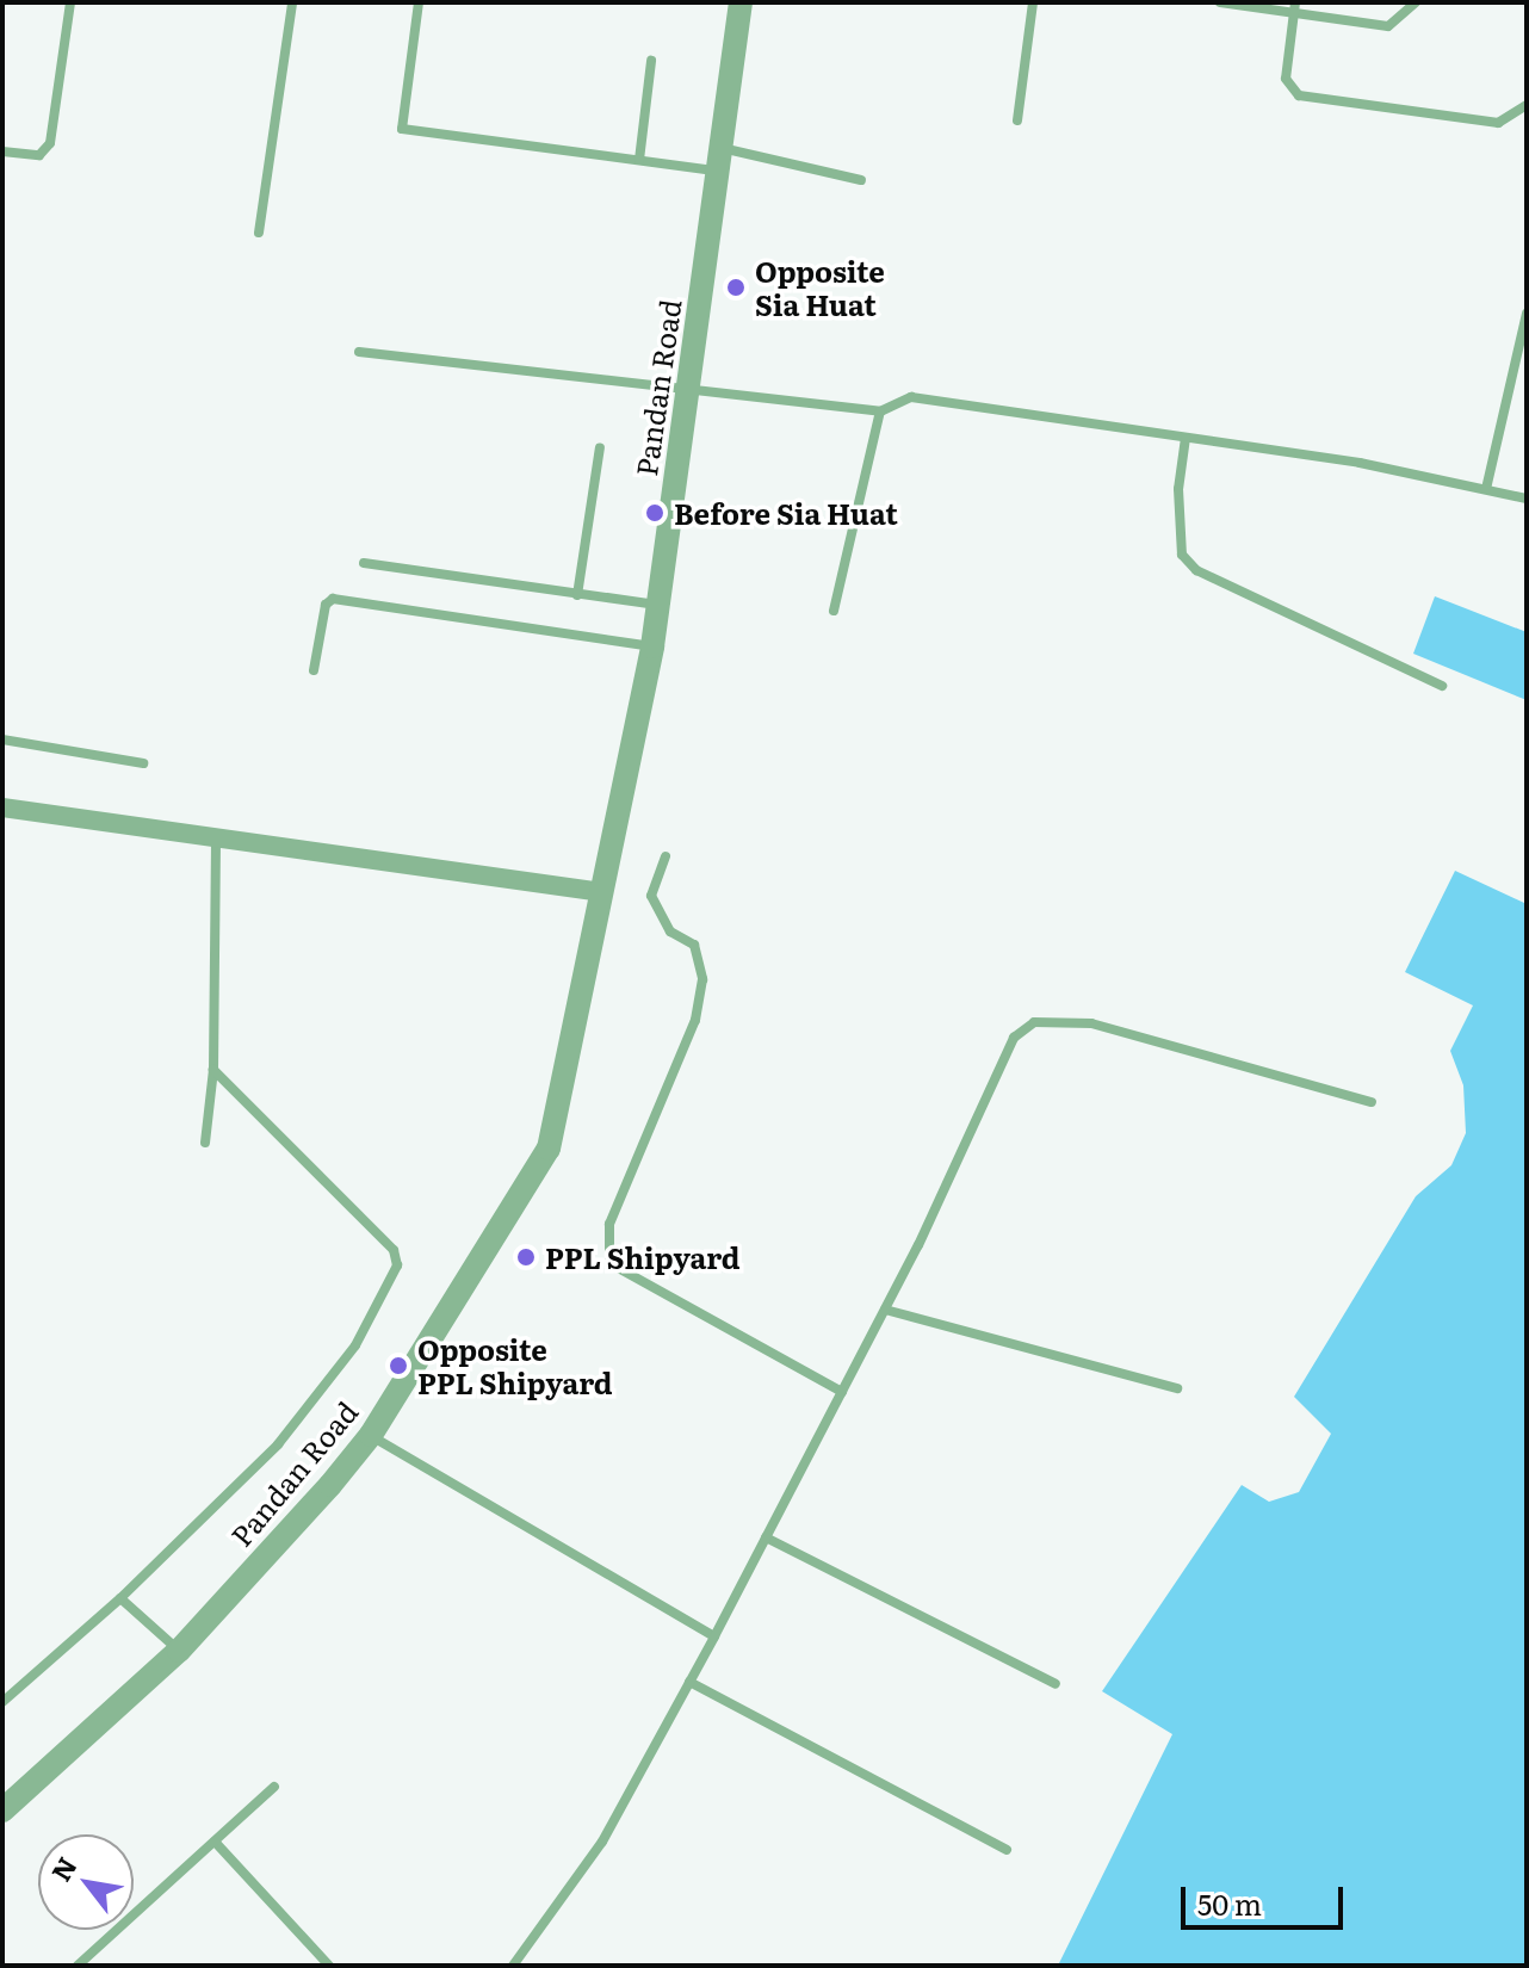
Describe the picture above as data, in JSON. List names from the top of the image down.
{
  "streets": {
    "street": ["Pandan Road"]
  },
  "places": [
    "Opposite Sia Huat",
    "Before Sia Huat",
    "PPL Shipyard",
    "Opposite PPL Shipyard"
  ],
  "scale_bar": "50 m",
  "north": "top left"
}
